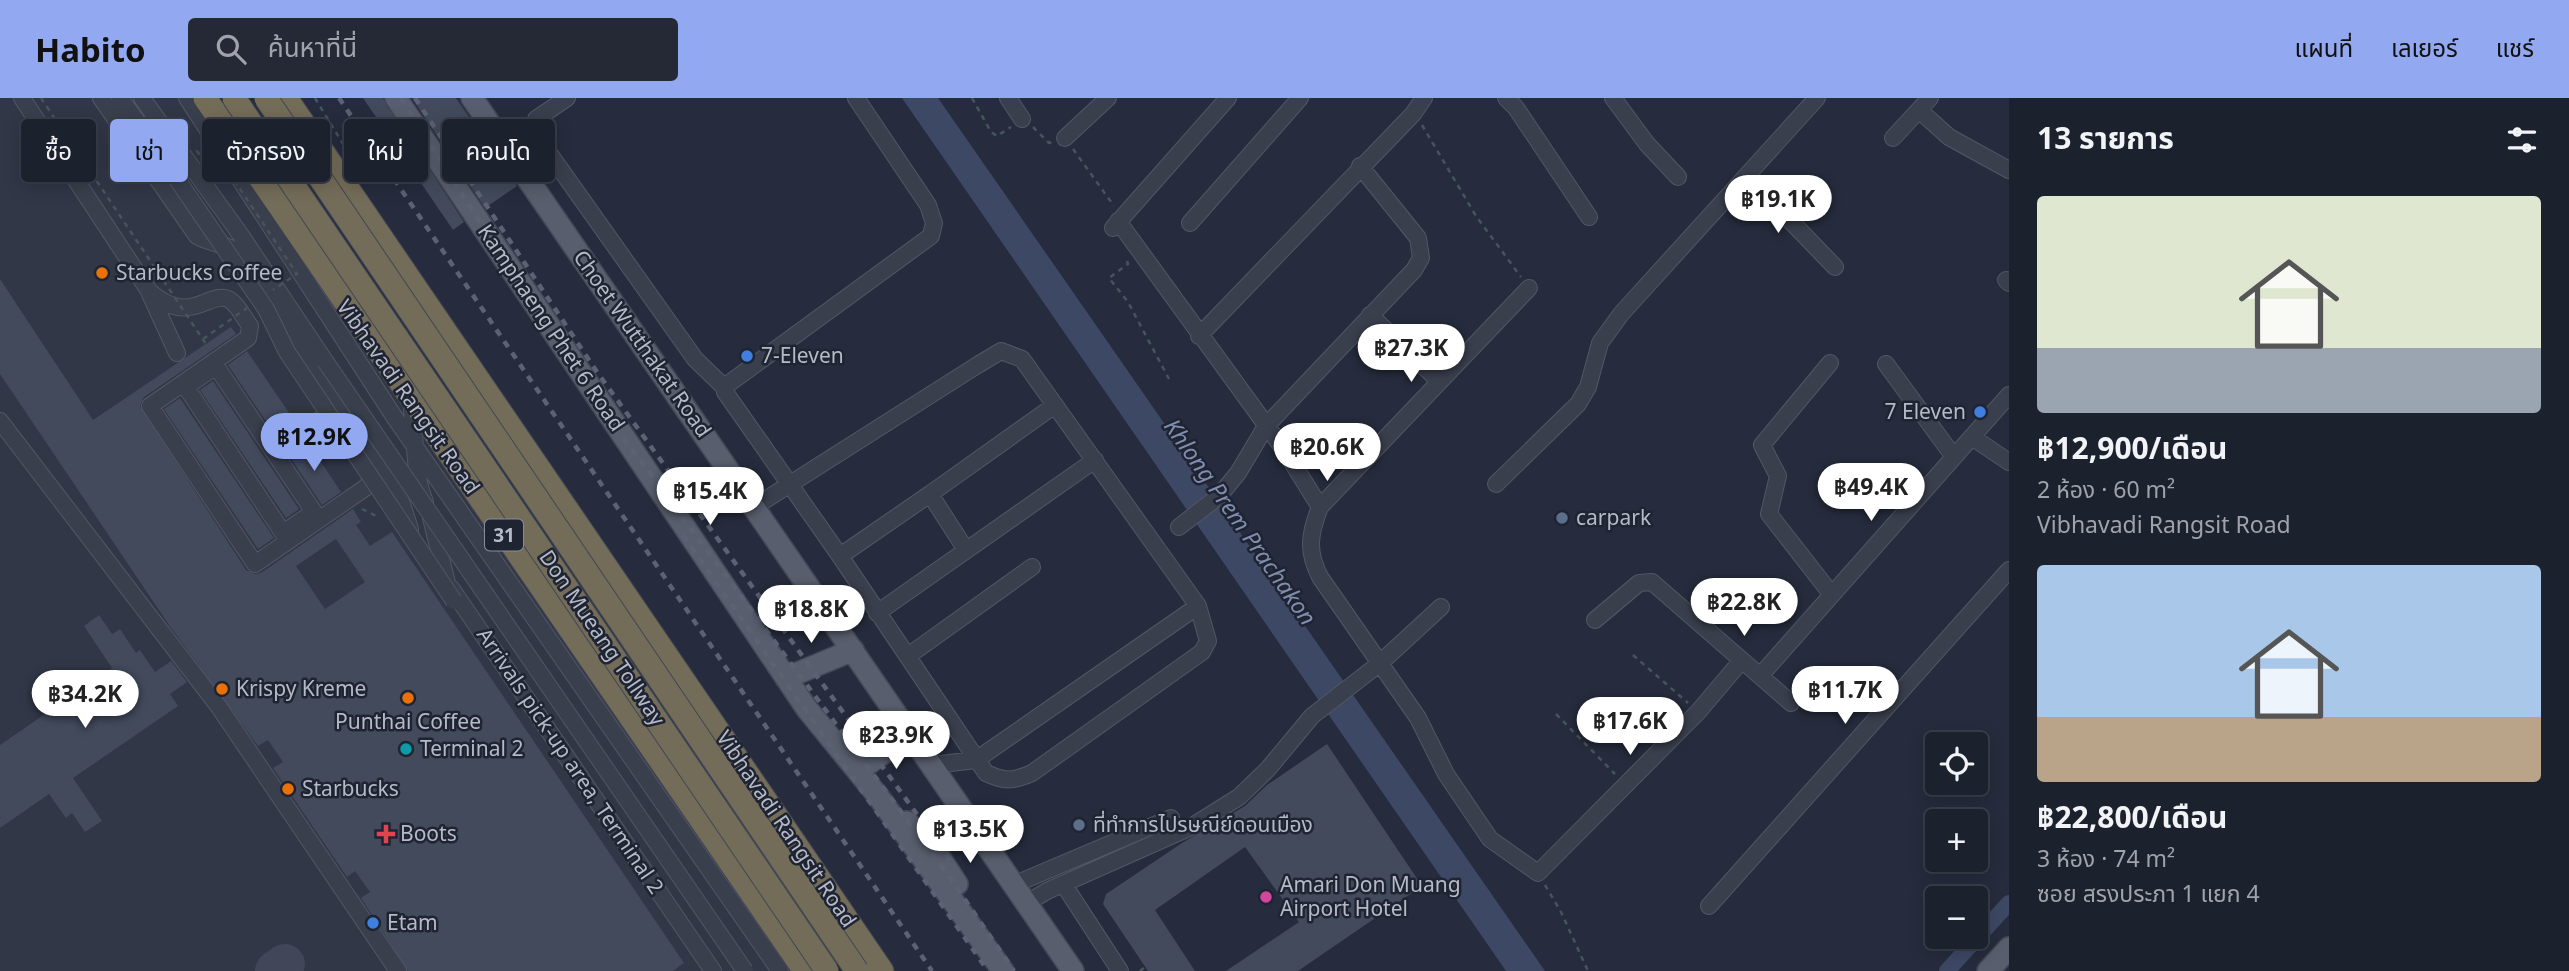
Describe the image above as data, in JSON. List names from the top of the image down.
{
  "streets": {
    "highway": ["Vibhavadi Rangsit Road", "31", "Don Mueang Tollway"],
    "main road": ["Kamphaeng Phet 6 Road", "Choet Wutthakat Road"],
    "street": ["Arrivals pick-up area, Terminal 2"]
  },
  "water": ["Khlong Prem Prachakon"],
  "places": {
    "other": [
      "Starbucks Coffee",
      "7-Eleven",
      "7 Eleven",
      "carpark",
      "Krispy Kreme",
      "Punthai Coffee",
      "Terminal 2",
      "Starbucks",
      "ที่ทำการไปรษณีย์ดอนเมือง",
      "Amari Don Muang Airport Hotel",
      "Etam"
    ],
    "health": ["Boots"]
  },
  "page": {
    "header": "Habito",
    "search": "ค้นหาที่นี่",
    "nav": ["แผนที่", "เลเยอร์", "แชร์"],
    "heading": "13 รายการ",
    "chip": [
      "ซื้อ",
      "เช่า",
      "ตัวกรอง",
      "ใหม่",
      "คอนโด"
    ],
    "price": [
      "฿19.1K",
      "฿27.3K",
      "฿12.9K",
      "฿20.6K",
      "฿49.4K",
      "฿15.4K",
      "฿22.8K",
      "฿18.8K",
      "฿11.7K",
      "฿34.2K",
      "฿17.6K",
      "฿23.9K",
      "฿13.5K"
    ],
    "list": [
      {
        "name": "฿12,900/เดือน",
        "note": "2 ห้อง · 60 m² · Vibhavadi Rangsit Road"
      },
      {
        "name": "฿22,800/เดือน",
        "note": "3 ห้อง · 74 m² · ซอย สรงประภา 1 แยก 4"
      }
    ],
    "map_buttons": ["+", "−"]
  }
}
